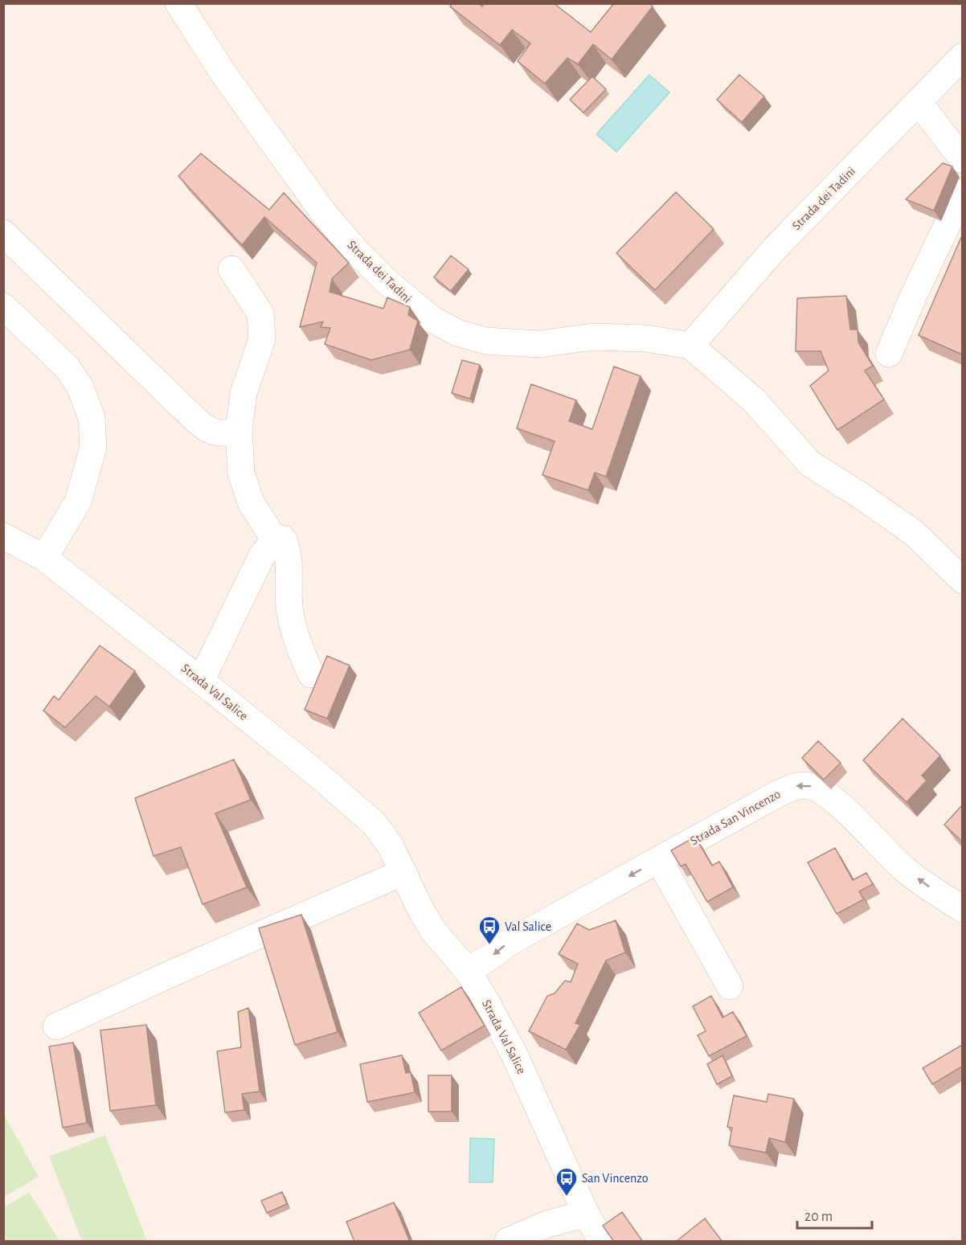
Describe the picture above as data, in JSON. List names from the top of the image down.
{
  "streets": {
    "street": ["Strada dei Tadini", "Strada Val Salice", "Strada San Vincenzo"]
  },
  "crossings": [
    ["Strada Val Salice", "Strada San Vincenzo"]
  ],
  "one_way": ["Strada San Vincenzo"],
  "places": {
    "bus stop": ["Val Salice", "San Vincenzo"]
  },
  "scale_bar": "20 m"
}
